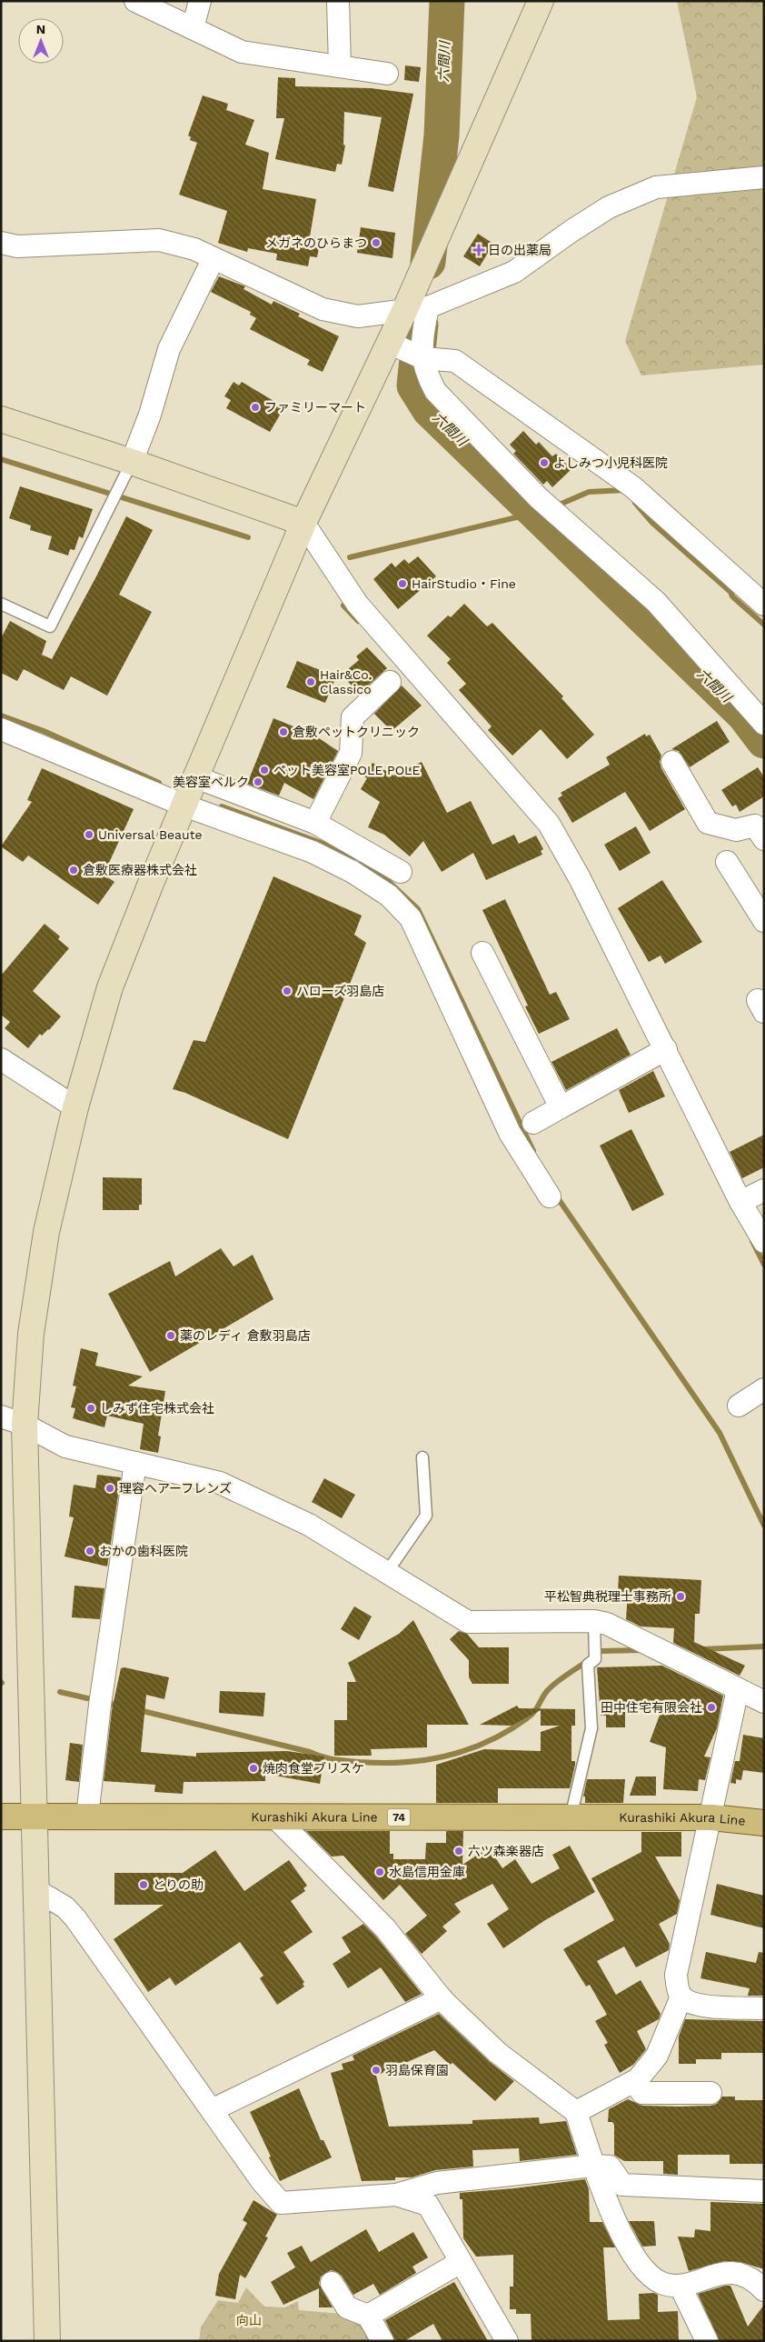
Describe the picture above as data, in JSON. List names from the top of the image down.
{
  "streets": {
    "main road": ["Kurashiki Akura Line", "74"]
  },
  "water": ["六間川"],
  "parks": ["向山"],
  "places": {
    "other": [
      "メガネのひらまつ",
      "ファミリーマート",
      "よしみつ小児科医院",
      "HairStudio・Fine",
      "Hair&Co. Classico",
      "倉敷ペットクリニック",
      "ペット美容室POLE POLE",
      "美容室ベルク",
      "Universal Beaute",
      "倉敷医療器株式会社",
      "ハローズ羽島店",
      "薬のレディ 倉敷羽島店",
      "しみず住宅株式会社",
      "理容ヘアーフレンズ",
      "おかの歯科医院",
      "平松智典税理士事務所",
      "田中住宅有限会社",
      "焼肉食堂ブリスケ",
      "六ツ森楽器店",
      "水島信用金庫",
      "とりの助",
      "羽島保育園"
    ],
    "health": ["日の出薬局"]
  },
  "north": "top"
}
